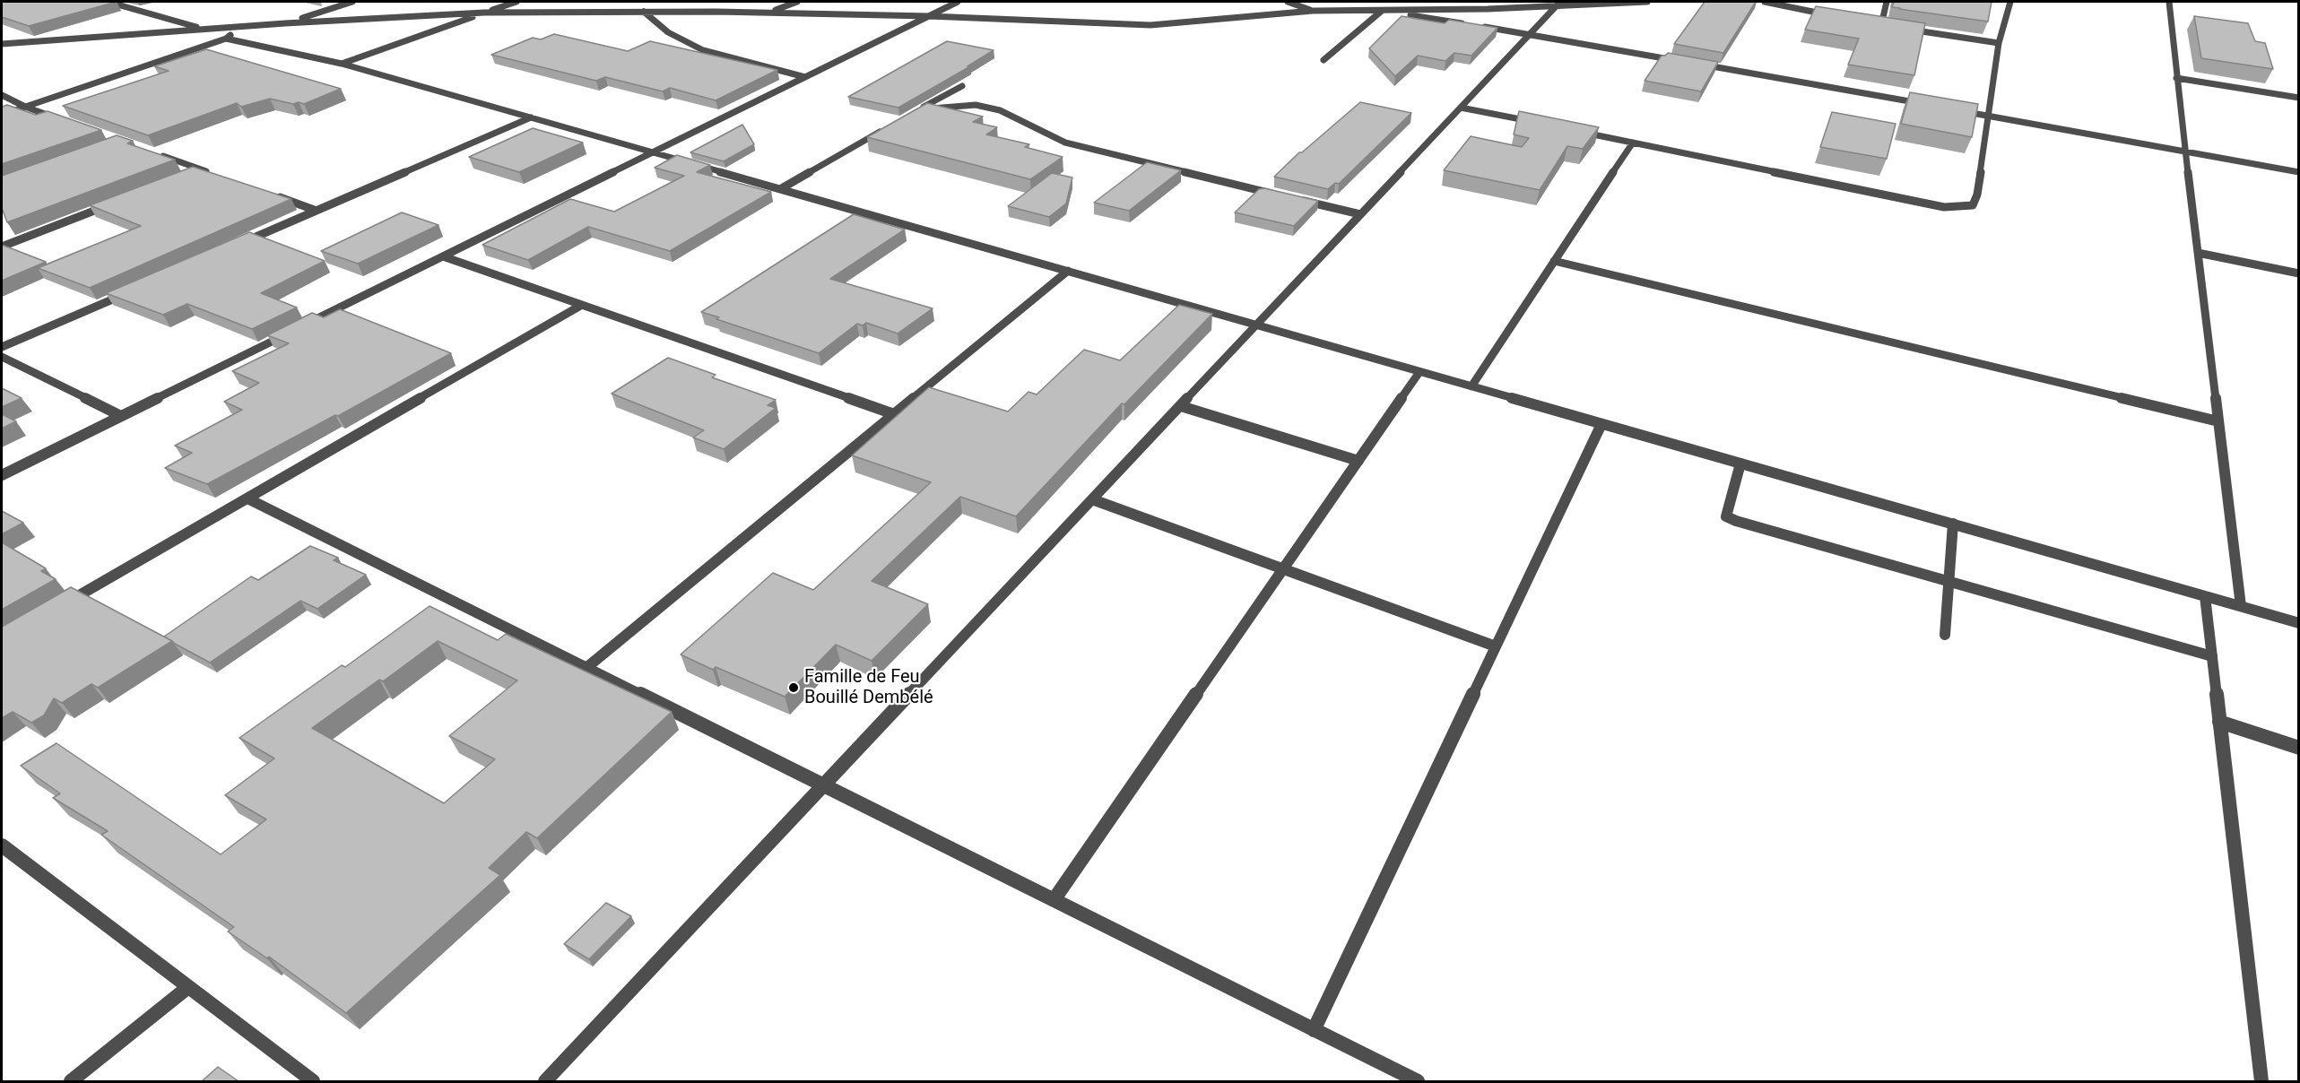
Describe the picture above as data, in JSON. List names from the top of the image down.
{
  "places": ["Famille de Feu Bouillé Dembélé"]
}
